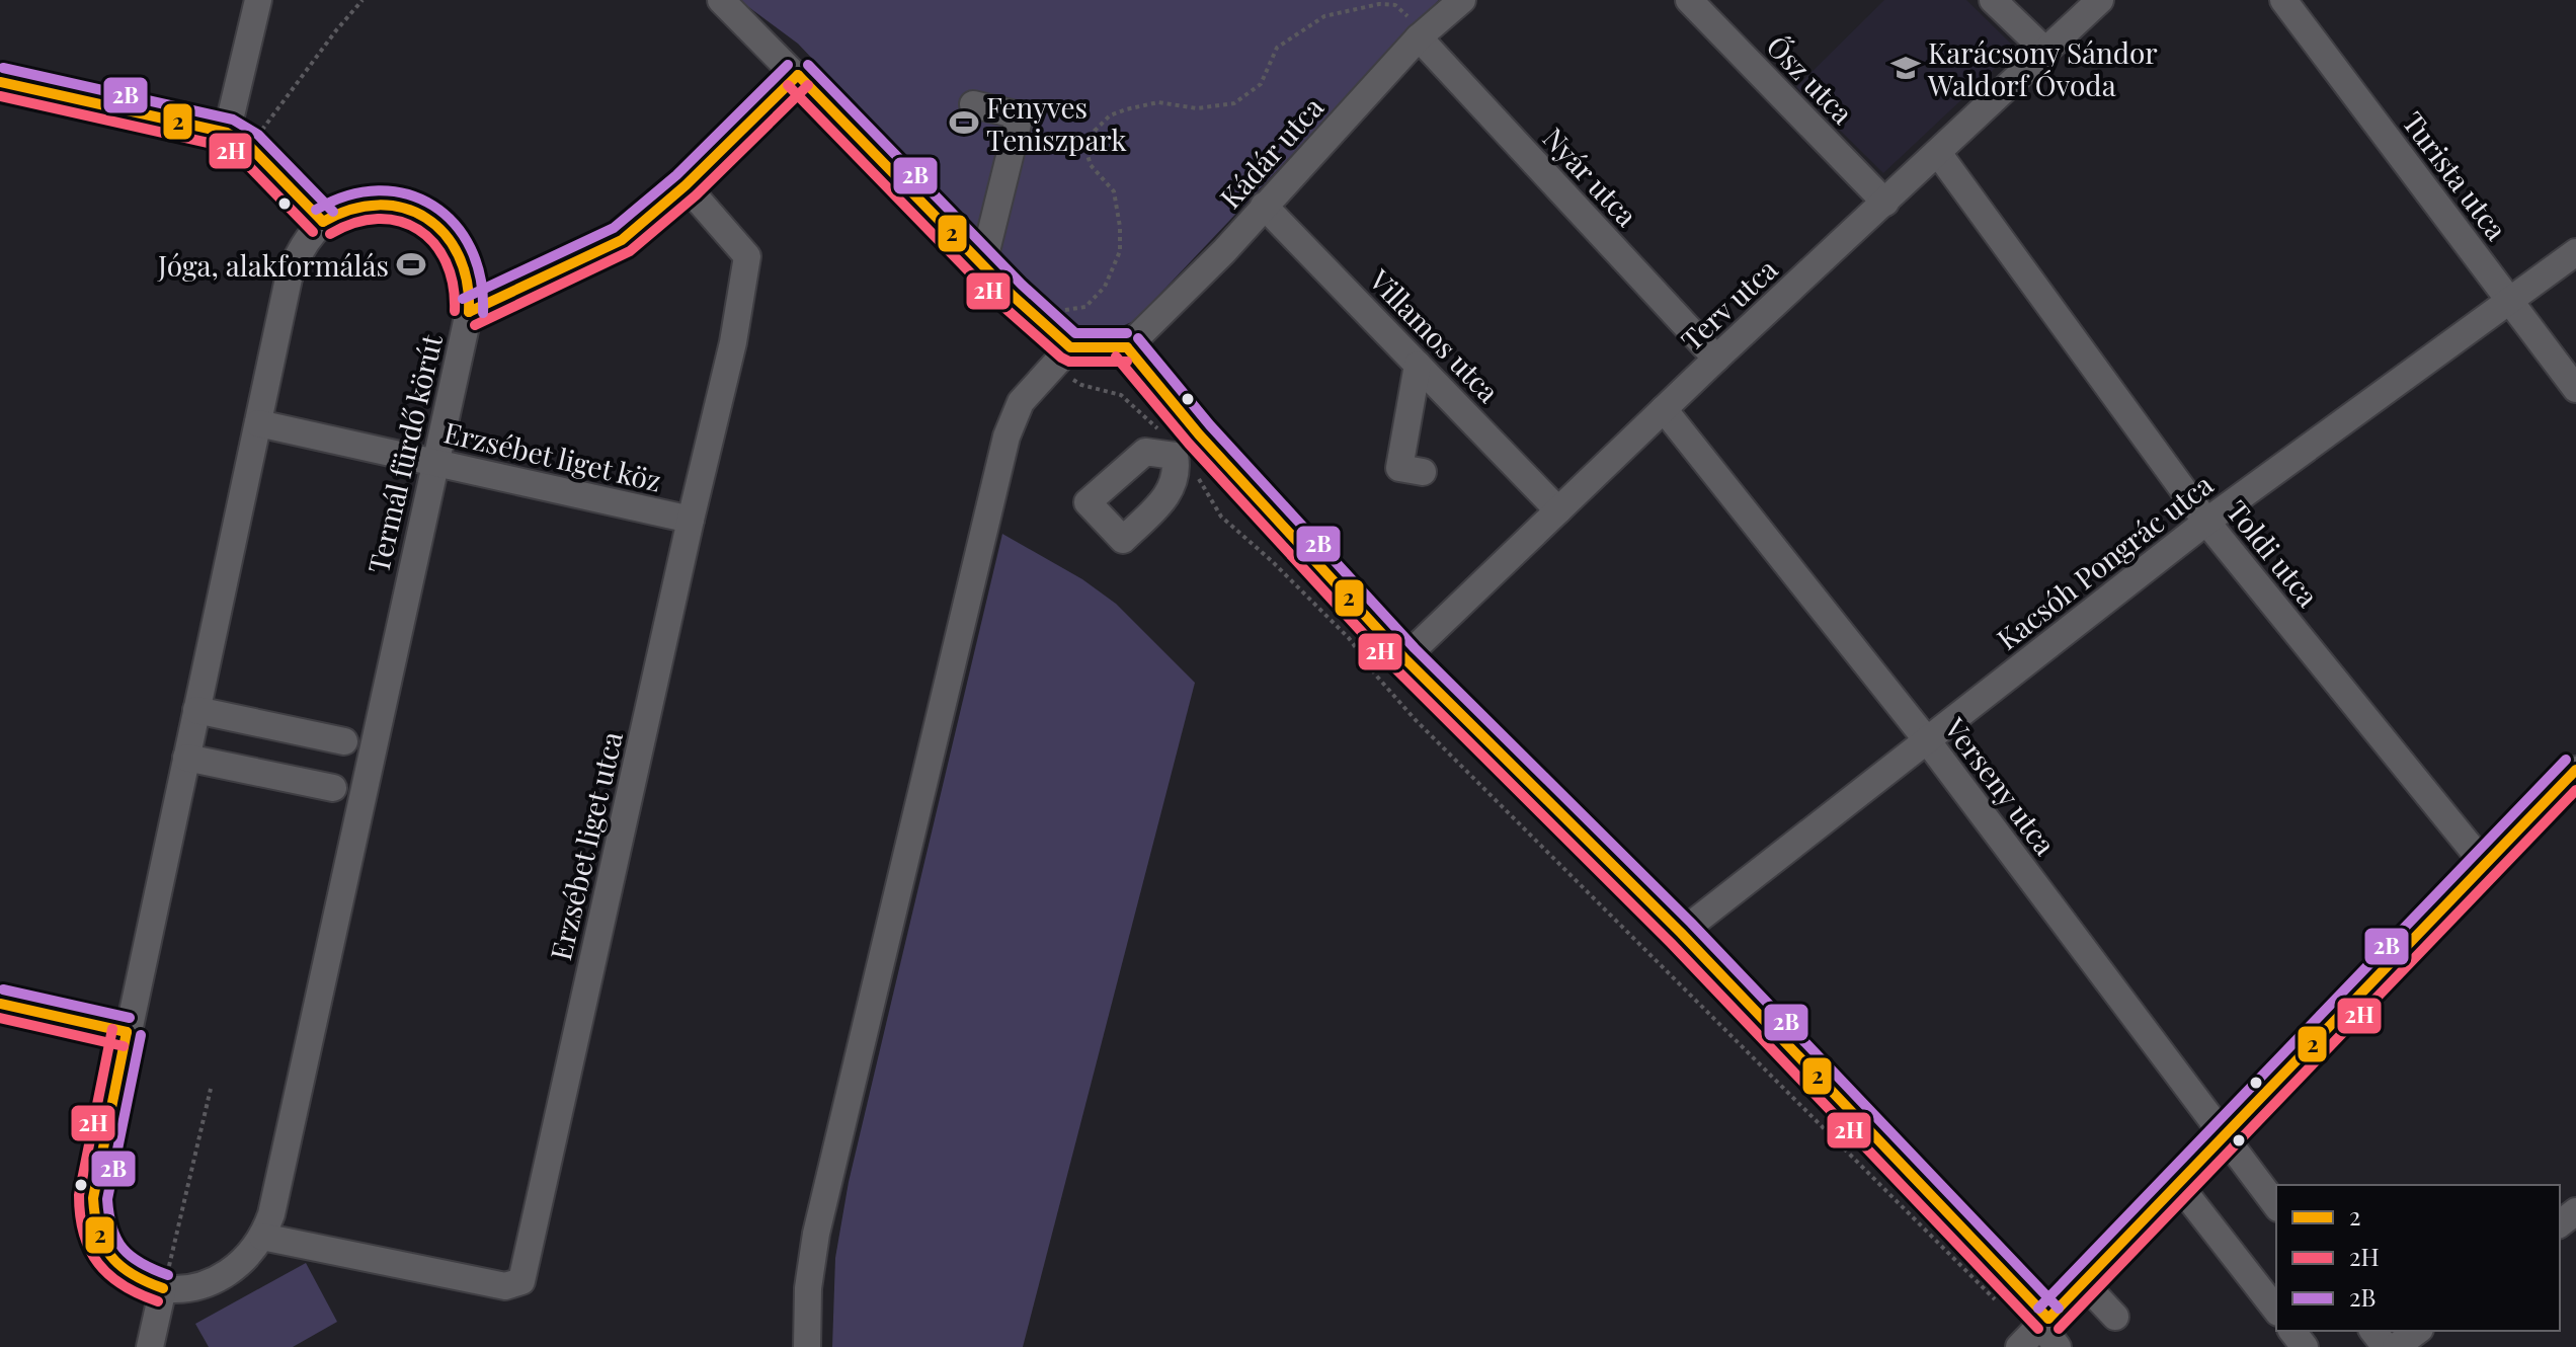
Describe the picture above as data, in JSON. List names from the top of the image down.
{
  "streets": {
    "street": [
      "Ősz utca",
      "Kádár utca",
      "Turista utca",
      "Nyár utca",
      "Terv utca",
      "Villamos utca",
      "Termál fürdő körút",
      "Erzsébet liget köz",
      "Toldi utca",
      "Kacsóh Pongrác utca",
      "Verseny utca",
      "Erzsébet liget utca"
    ]
  },
  "crossings": [
    ["Ősz utca", "Terv utca"],
    ["Kádár utca", "Nyár utca"],
    ["Kádár utca", "Villamos utca"],
    ["Turista utca", "Kacsóh Pongrác utca"],
    ["Nyár utca", "Terv utca"],
    ["Terv utca", "Villamos utca"],
    ["Terv utca", "Toldi utca"],
    ["Terv utca", "Verseny utca"],
    ["Termál fürdő körút", "Erzsébet liget köz"],
    ["Termál fürdő körút", "Erzsébet liget utca"],
    ["Erzsébet liget köz", "Erzsébet liget utca"],
    ["Toldi utca", "Kacsóh Pongrác utca"],
    ["Kacsóh Pongrác utca", "Verseny utca"]
  ],
  "places": {
    "school or university": ["Karácsony Sándor Waldorf Óvoda"],
    "sports": ["Fenyves Teniszpark", "Jóga, alakformálás"]
  },
  "lines": ["transit line 2B", "transit line 2", "transit line 2H"],
  "legend": ["2", "2H", "2B"]
}
